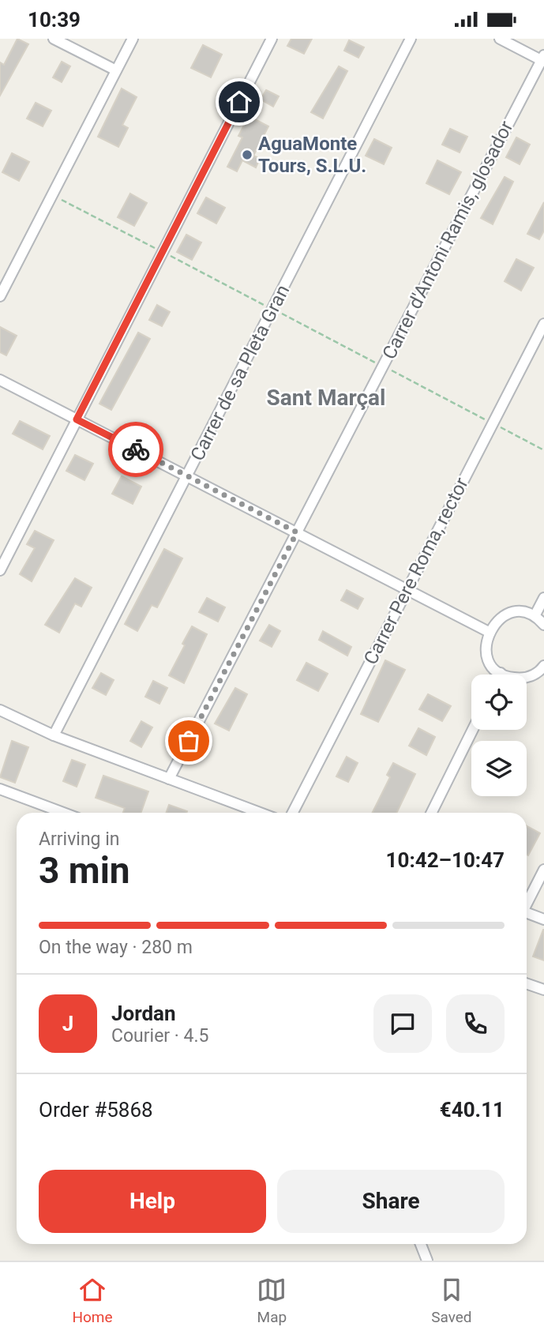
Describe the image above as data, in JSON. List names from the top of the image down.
{
  "streets": {
    "street": ["Carrer d'Antoni Ramis, glosador", "Carrer de sa Pleta Gran", "Carrer Pere Roma, rector"]
  },
  "districts": ["Sant Marçal"],
  "places": ["AguaMonte Tours, S.L.U."],
  "page": {
    "status": "10:39",
    "heading": ["3 min", "Arriving in", "10:42–10:47"],
    "panel": [
      "Jordan",
      "Courier · 4.5",
      "Order #5868",
      "€40.11"
    ],
    "bar": "On the way · 280 m",
    "round": "J",
    "buttons": ["Help", "Share"],
    "tabs": ["Home", "Map", "Saved"]
  }
}
